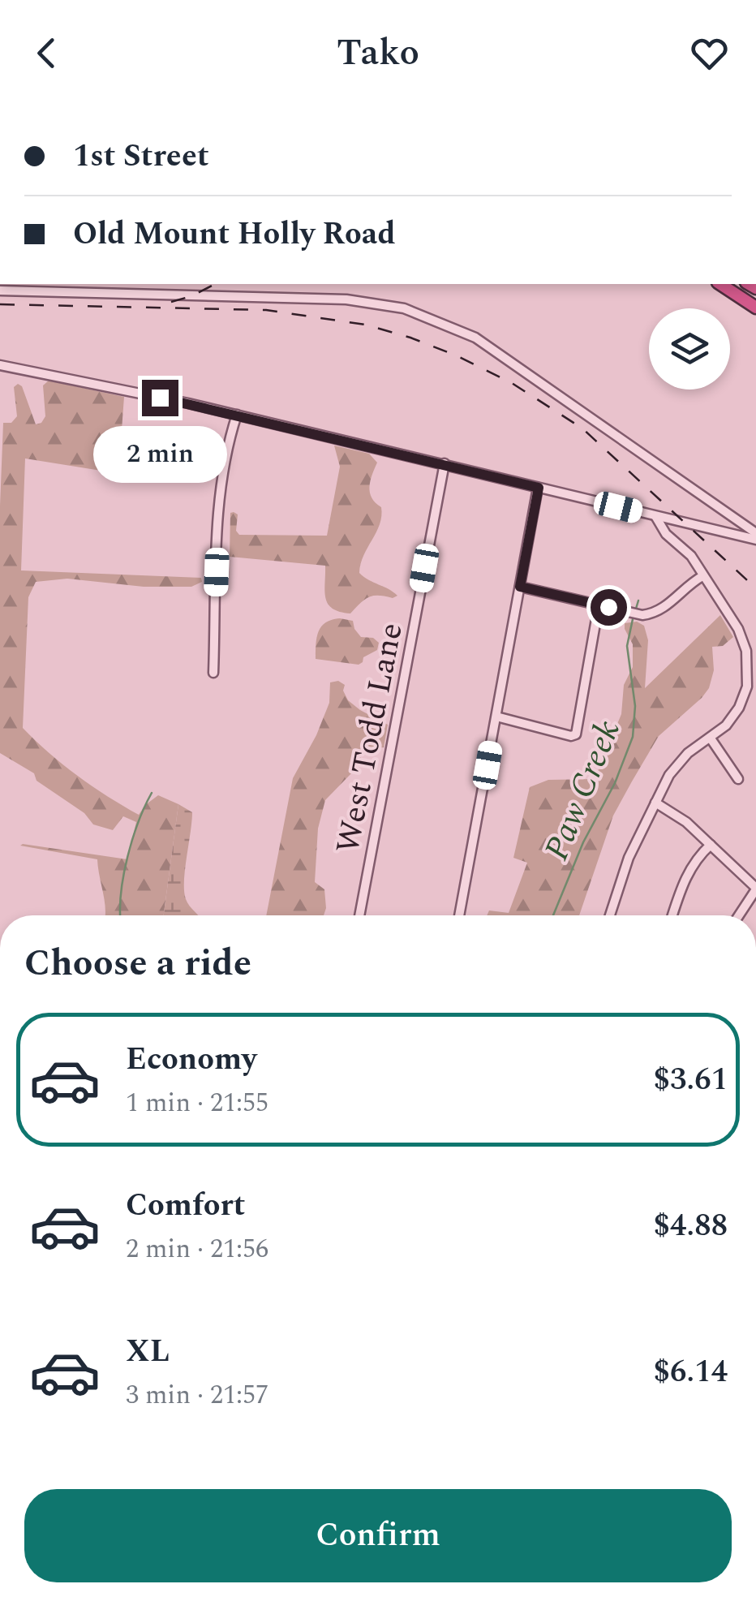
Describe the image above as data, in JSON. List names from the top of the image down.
{
  "streets": {
    "street": ["West Todd Lane"]
  },
  "water": ["Paw Creek"],
  "page": {
    "header": "Tako",
    "banner": ["1st Street", "Old Mount Holly Road"],
    "bubble": "2 min",
    "heading": "Choose a ride",
    "list": [
      {
        "name": "Economy",
        "note": "1 min · 21:55",
        "value": "$3.61"
      },
      {
        "name": "Comfort",
        "note": "2 min · 21:56",
        "value": "$4.88"
      },
      {
        "name": "XL",
        "note": "3 min · 21:57",
        "value": "$6.14"
      }
    ],
    "buttons": "Confirm"
  }
}
